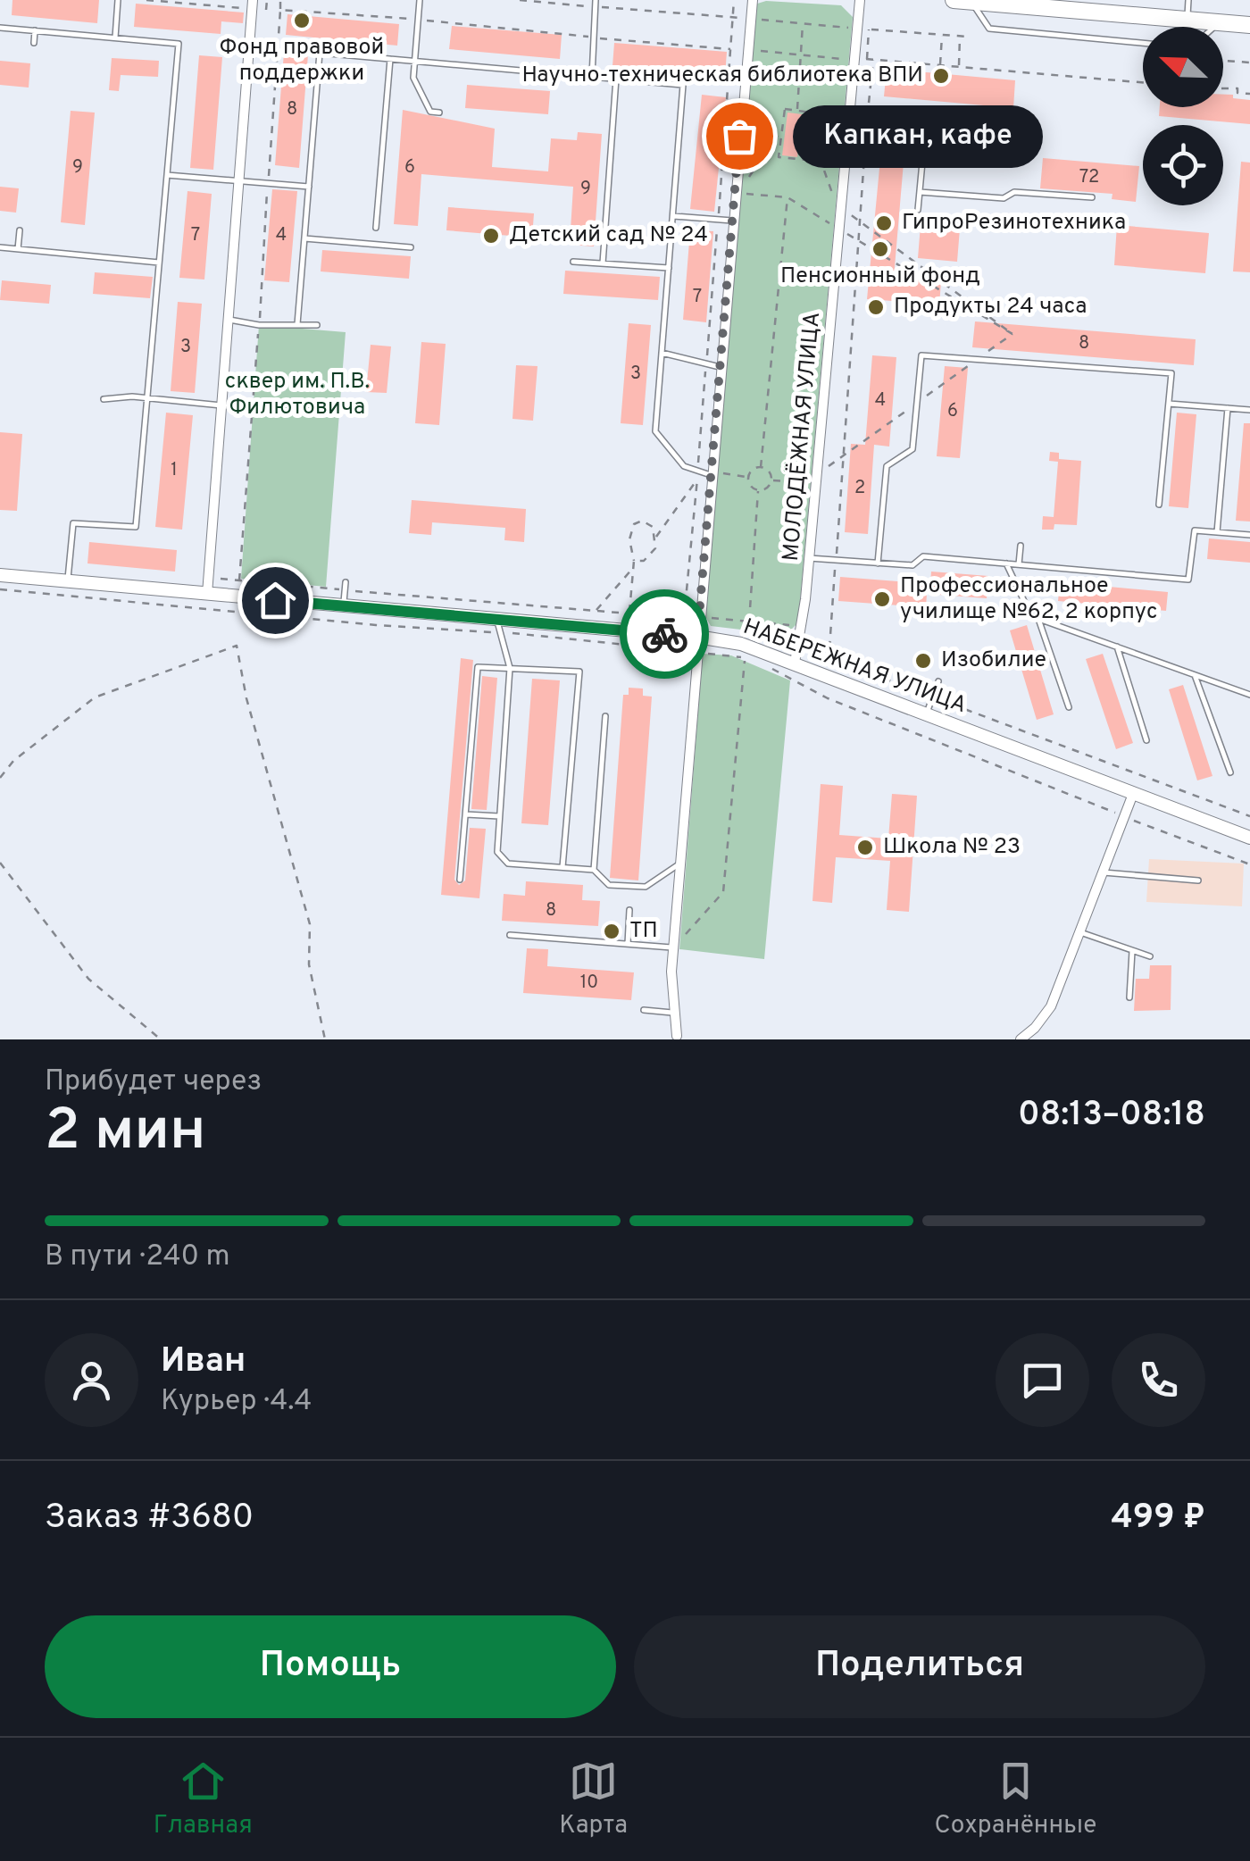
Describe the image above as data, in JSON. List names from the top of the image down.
{
  "streets": {
    "street": ["МОЛОДЁЖНАЯ УЛИЦА", "НАБЕРЕЖНАЯ УЛИЦА"]
  },
  "crossings": [
    ["МОЛОДЁЖНАЯ УЛИЦА", "НАБЕРЕЖНАЯ УЛИЦА"]
  ],
  "parks": ["сквер им. П.В. Филютовича"],
  "places": [
    "Фонд правовой поддержки",
    "Научно-техническая библиотека ВПИ",
    "Капкан, кафе",
    "ГипроРезинотехника",
    "Детский сад № 24",
    "Пенсионный фонд",
    "Продукты 24 часа",
    "Профессиональное училище №62, 2 корпус",
    "Изобилие",
    "Школа № 23",
    "ТП"
  ],
  "house_numbers": [
    "8",
    "9",
    "6",
    "72",
    "9",
    "7",
    "4",
    "7",
    "8",
    "3",
    "3",
    "4",
    "6",
    "1",
    "2",
    "8",
    "10"
  ],
  "north": "top left",
  "page": {
    "bubble": "Капкан, кафе",
    "heading": ["2 мин", "Прибудет через", "08:13–08:18"],
    "panel": [
      "Иван",
      "Курьер · 4.4",
      "Заказ #3680",
      "499 ₽"
    ],
    "bar": "В пути · 240 m",
    "buttons": ["Помощь", "Поделиться"],
    "tabs": ["Главная", "Карта", "Сохранённые"]
  }
}
